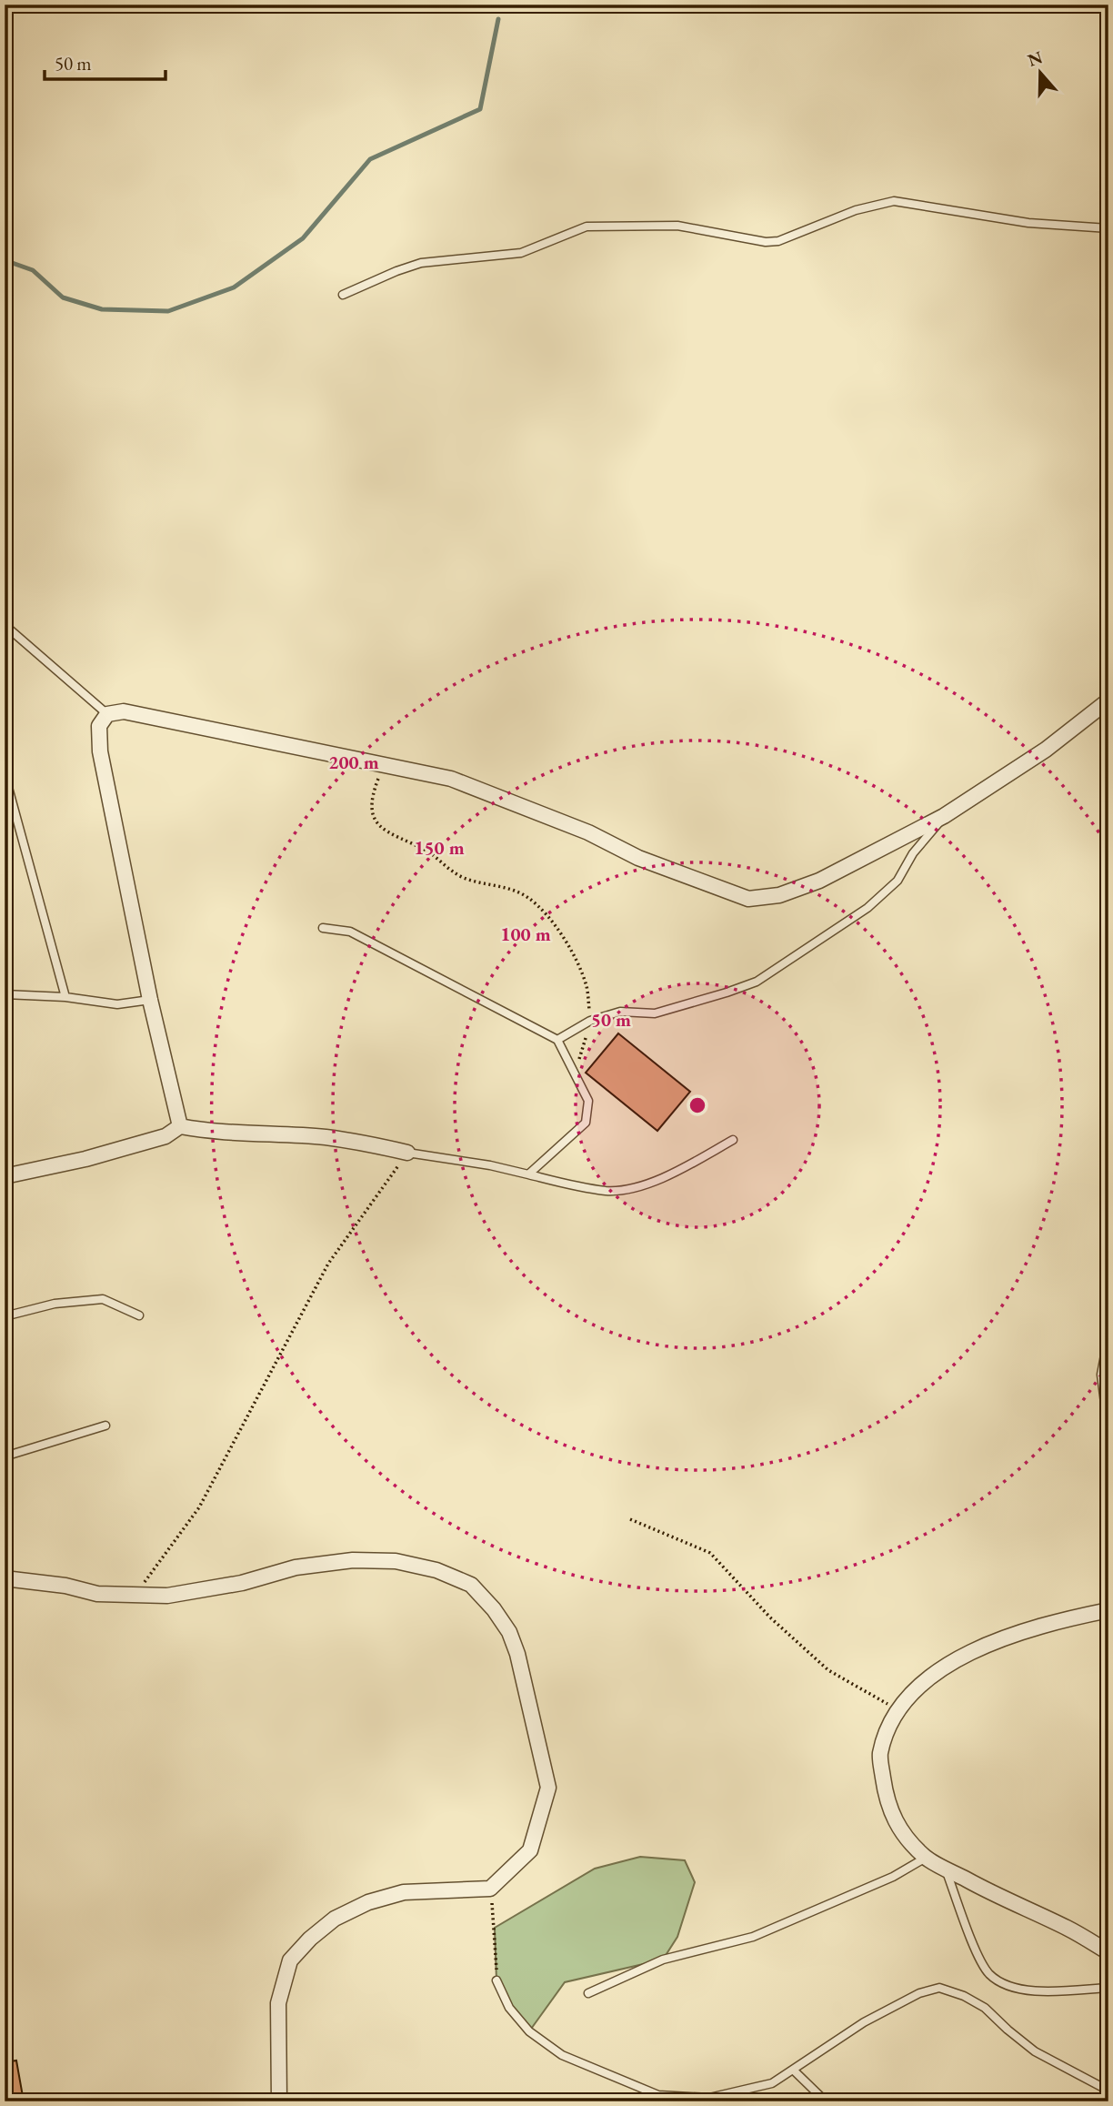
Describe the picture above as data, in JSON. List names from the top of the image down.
{
  "scale_bar": "50 m",
  "north": "top",
  "rings": [
    "200 m",
    "150 m",
    "100 m",
    "50 m"
  ]
}
